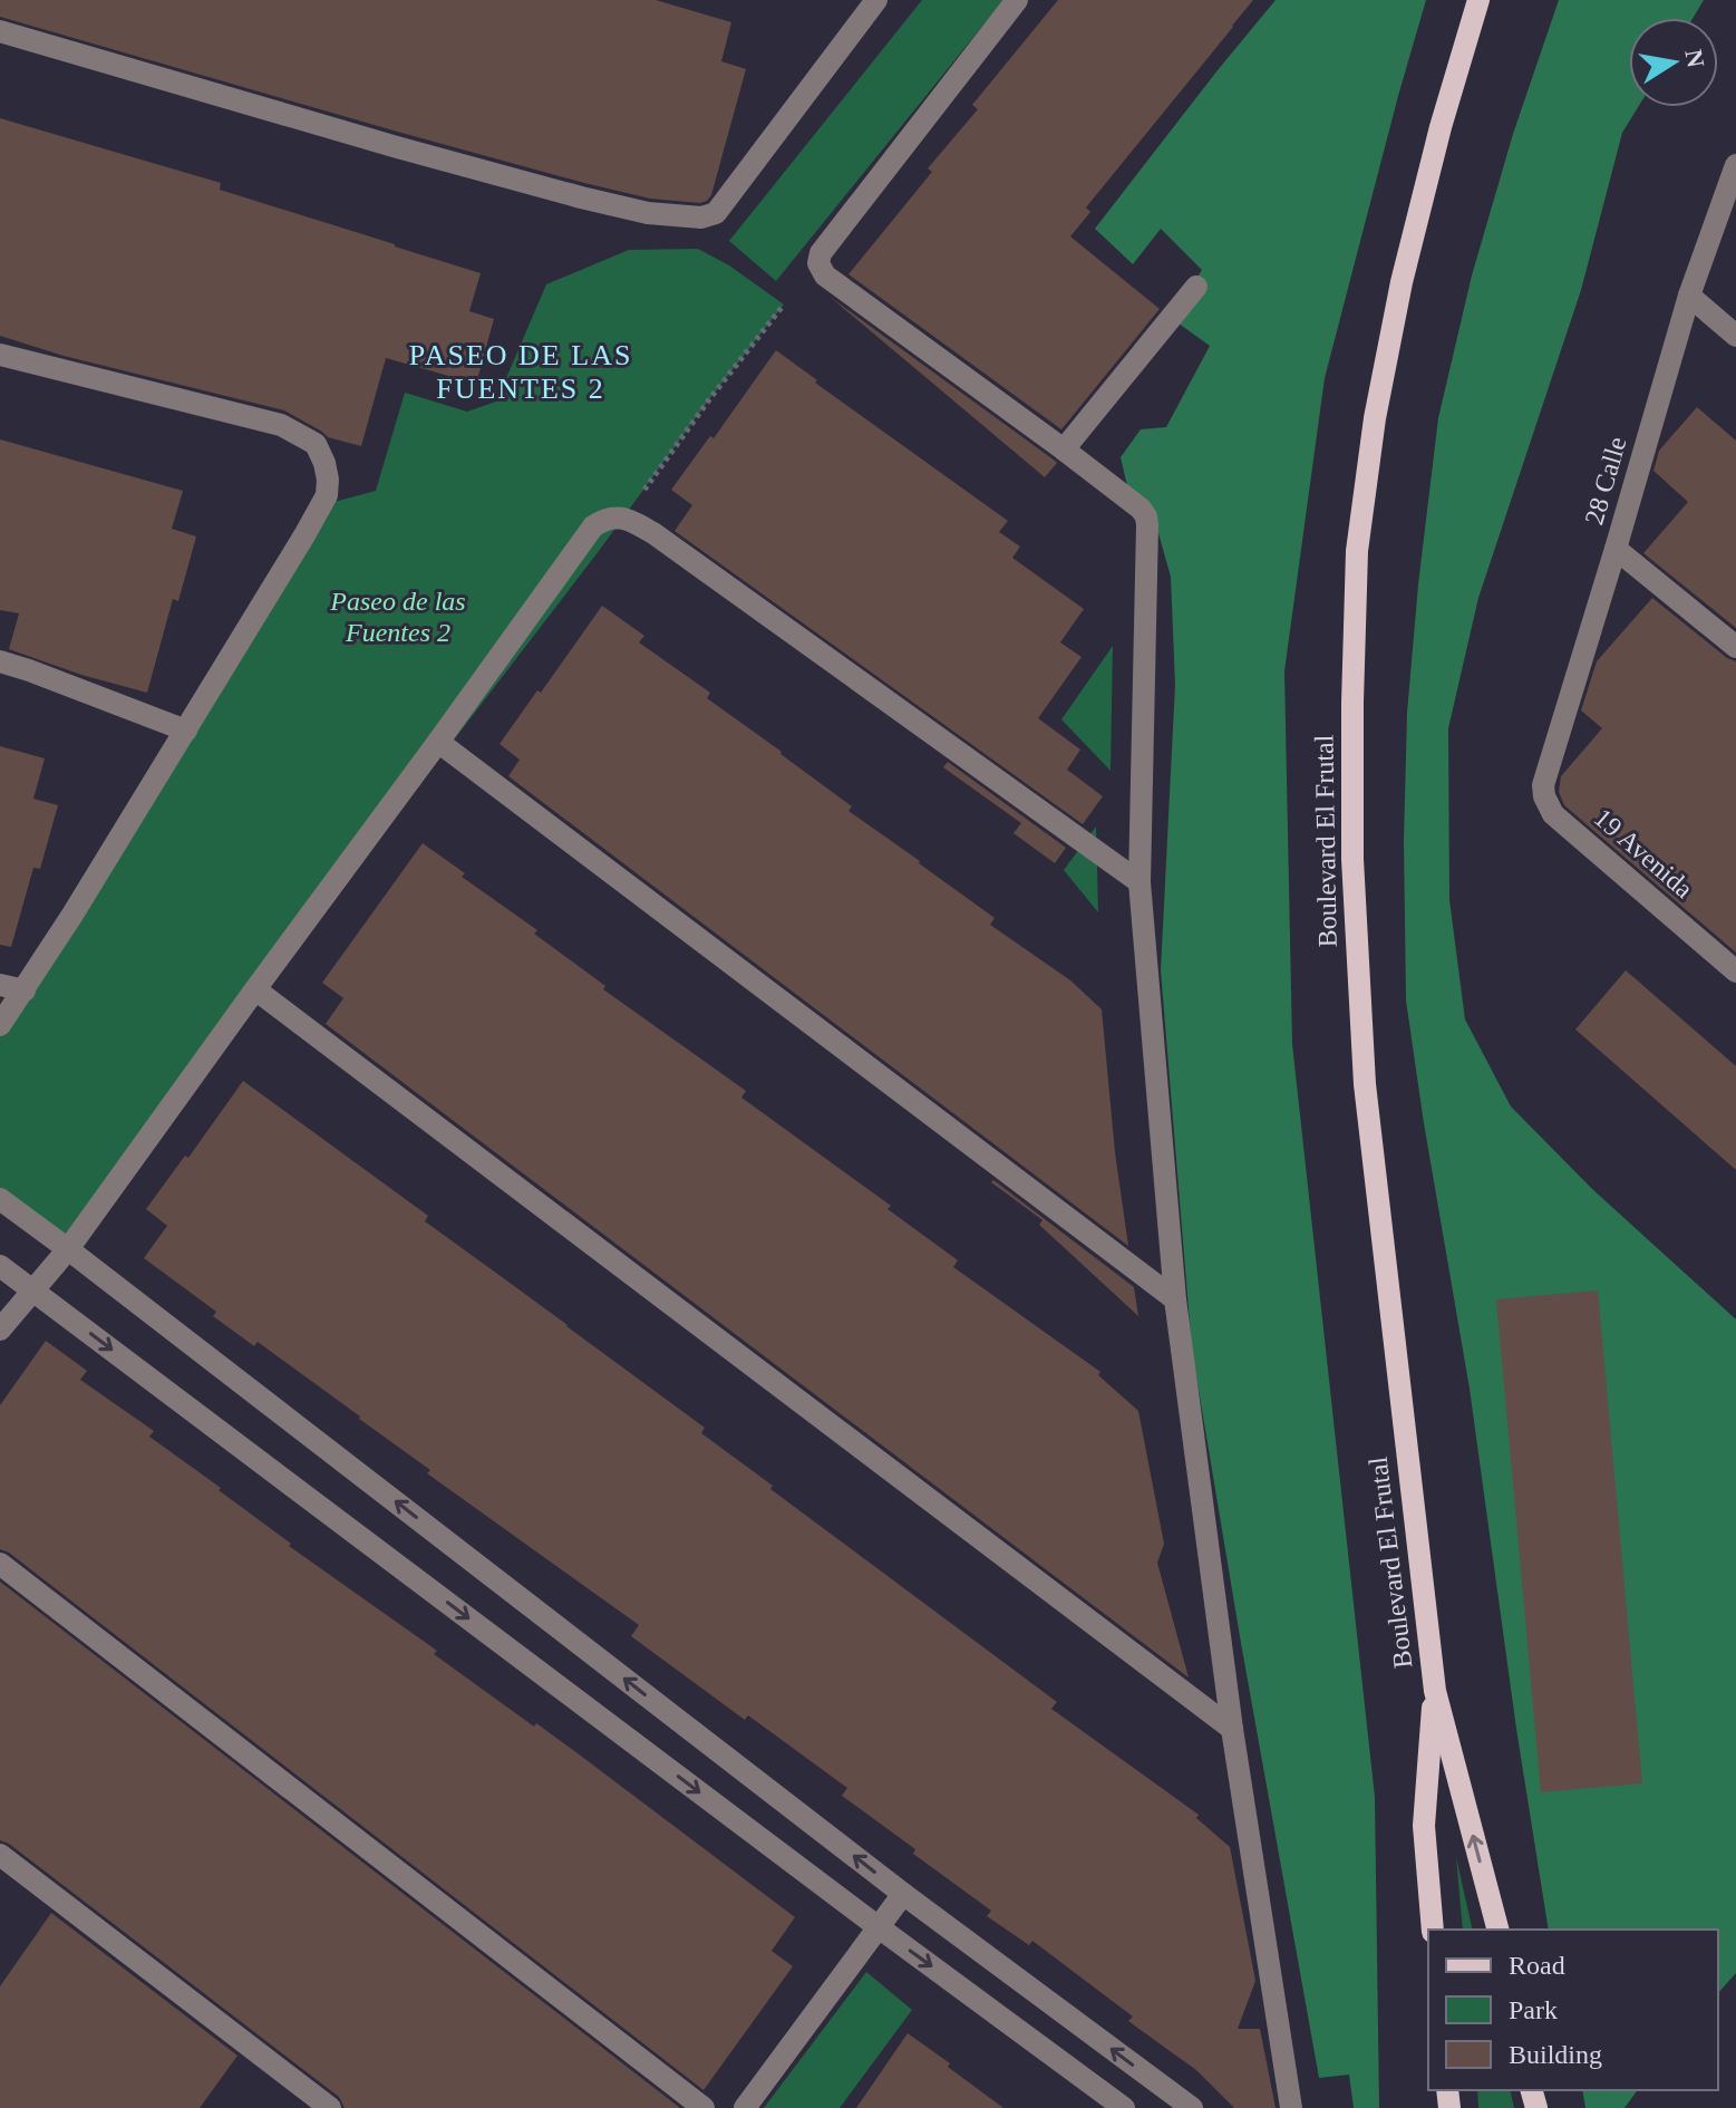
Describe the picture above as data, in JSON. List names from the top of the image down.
{
  "streets": {
    "main road": ["Boulevard El Frutal"],
    "street": ["28 Calle", "19 Avenida"]
  },
  "crossings": [
    ["28 Calle", "19 Avenida"]
  ],
  "districts": ["PASEO DE LAS FUENTES 2"],
  "parks": ["Paseo de las Fuentes 2"],
  "legend": ["Road", "Park", "Building"],
  "north": "right"
}
